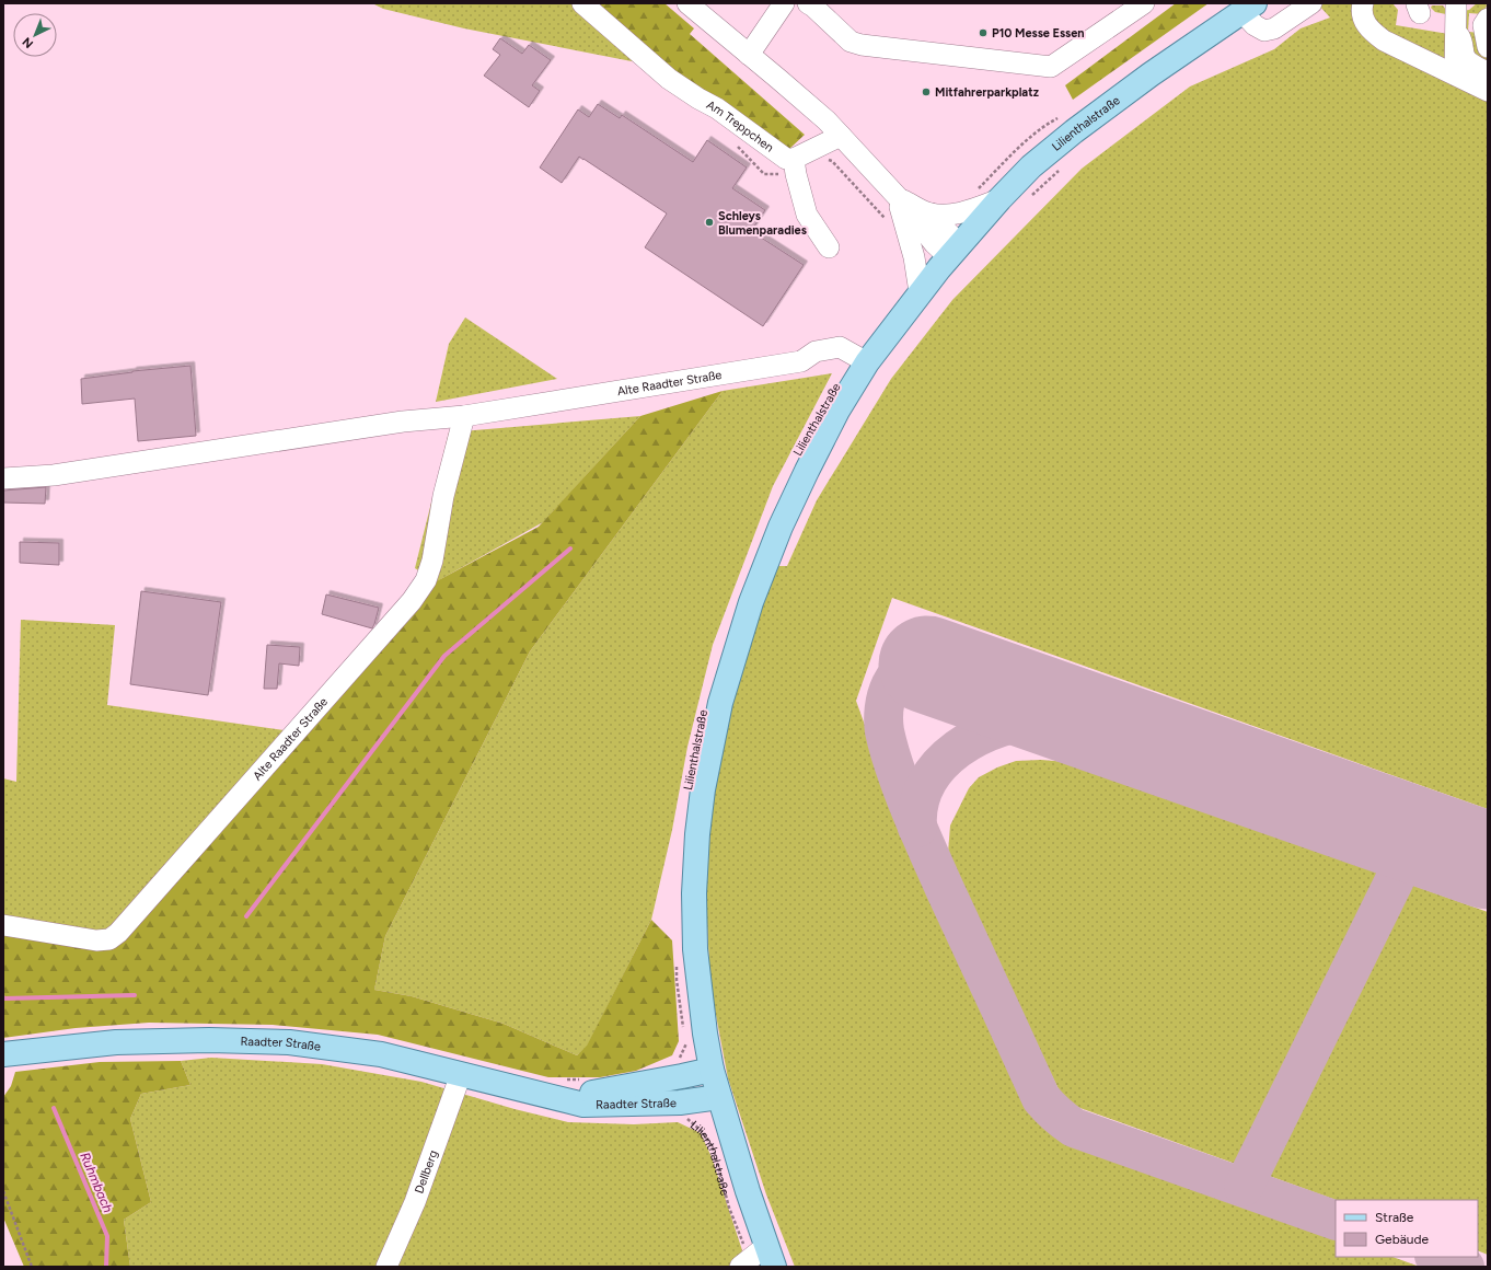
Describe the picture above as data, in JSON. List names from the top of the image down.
{
  "streets": {
    "main road": ["Lilienthalstraße", "Raadter Straße"],
    "street": ["Am Treppchen", "Alte Raadter Straße", "Dellberg"]
  },
  "crossings": [
    ["Lilienthalstraße", "Alte Raadter Straße"],
    ["Lilienthalstraße", "Raadter Straße"],
    ["Raadter Straße", "Dellberg"]
  ],
  "water": ["Ruhmbach"],
  "places": ["P10 Messe Essen", "Mitfahrerparkplatz", "Schleys Blumenparadies"],
  "legend": ["Straße", "Gebäude"],
  "north": "bottom left"
}
